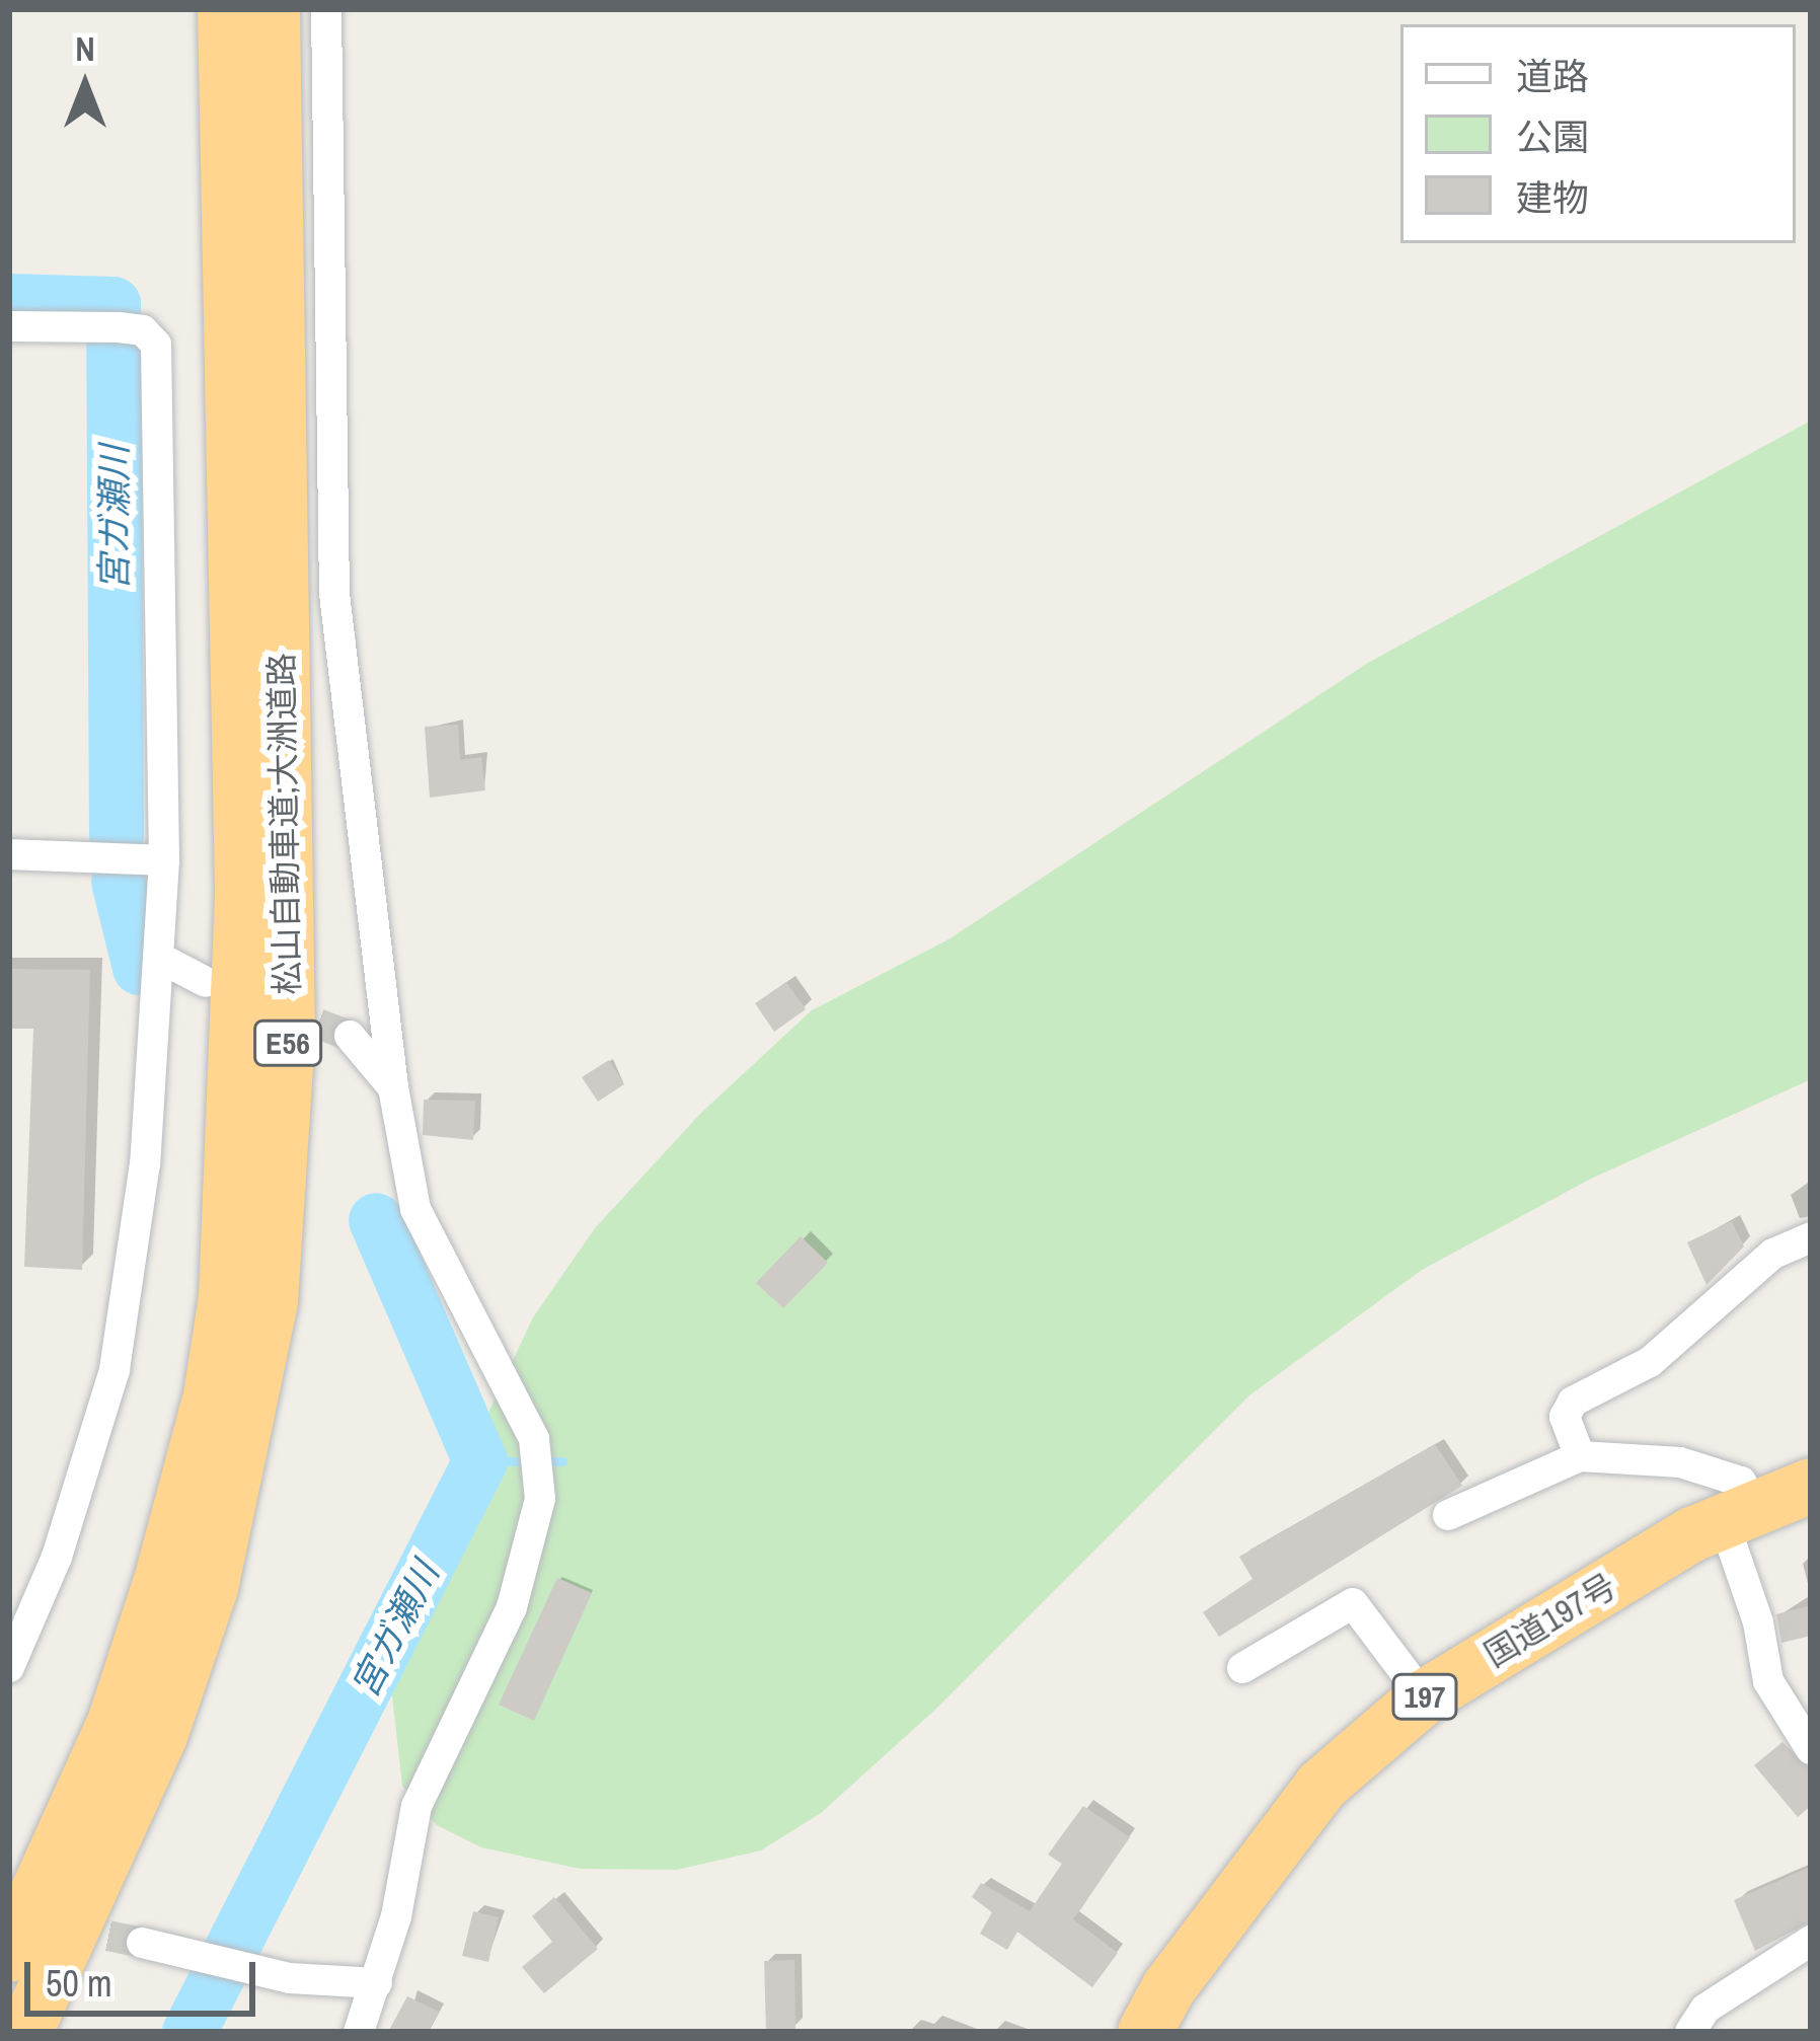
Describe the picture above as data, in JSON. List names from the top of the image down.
{
  "streets": {
    "highway": [
      "松山自動車道;大洲道路",
      "E56",
      "国道197号",
      "197"
    ]
  },
  "water": ["宮ガ瀬川"],
  "legend": ["道路", "公園", "建物"],
  "scale_bar": "50 m",
  "north": "top"
}
